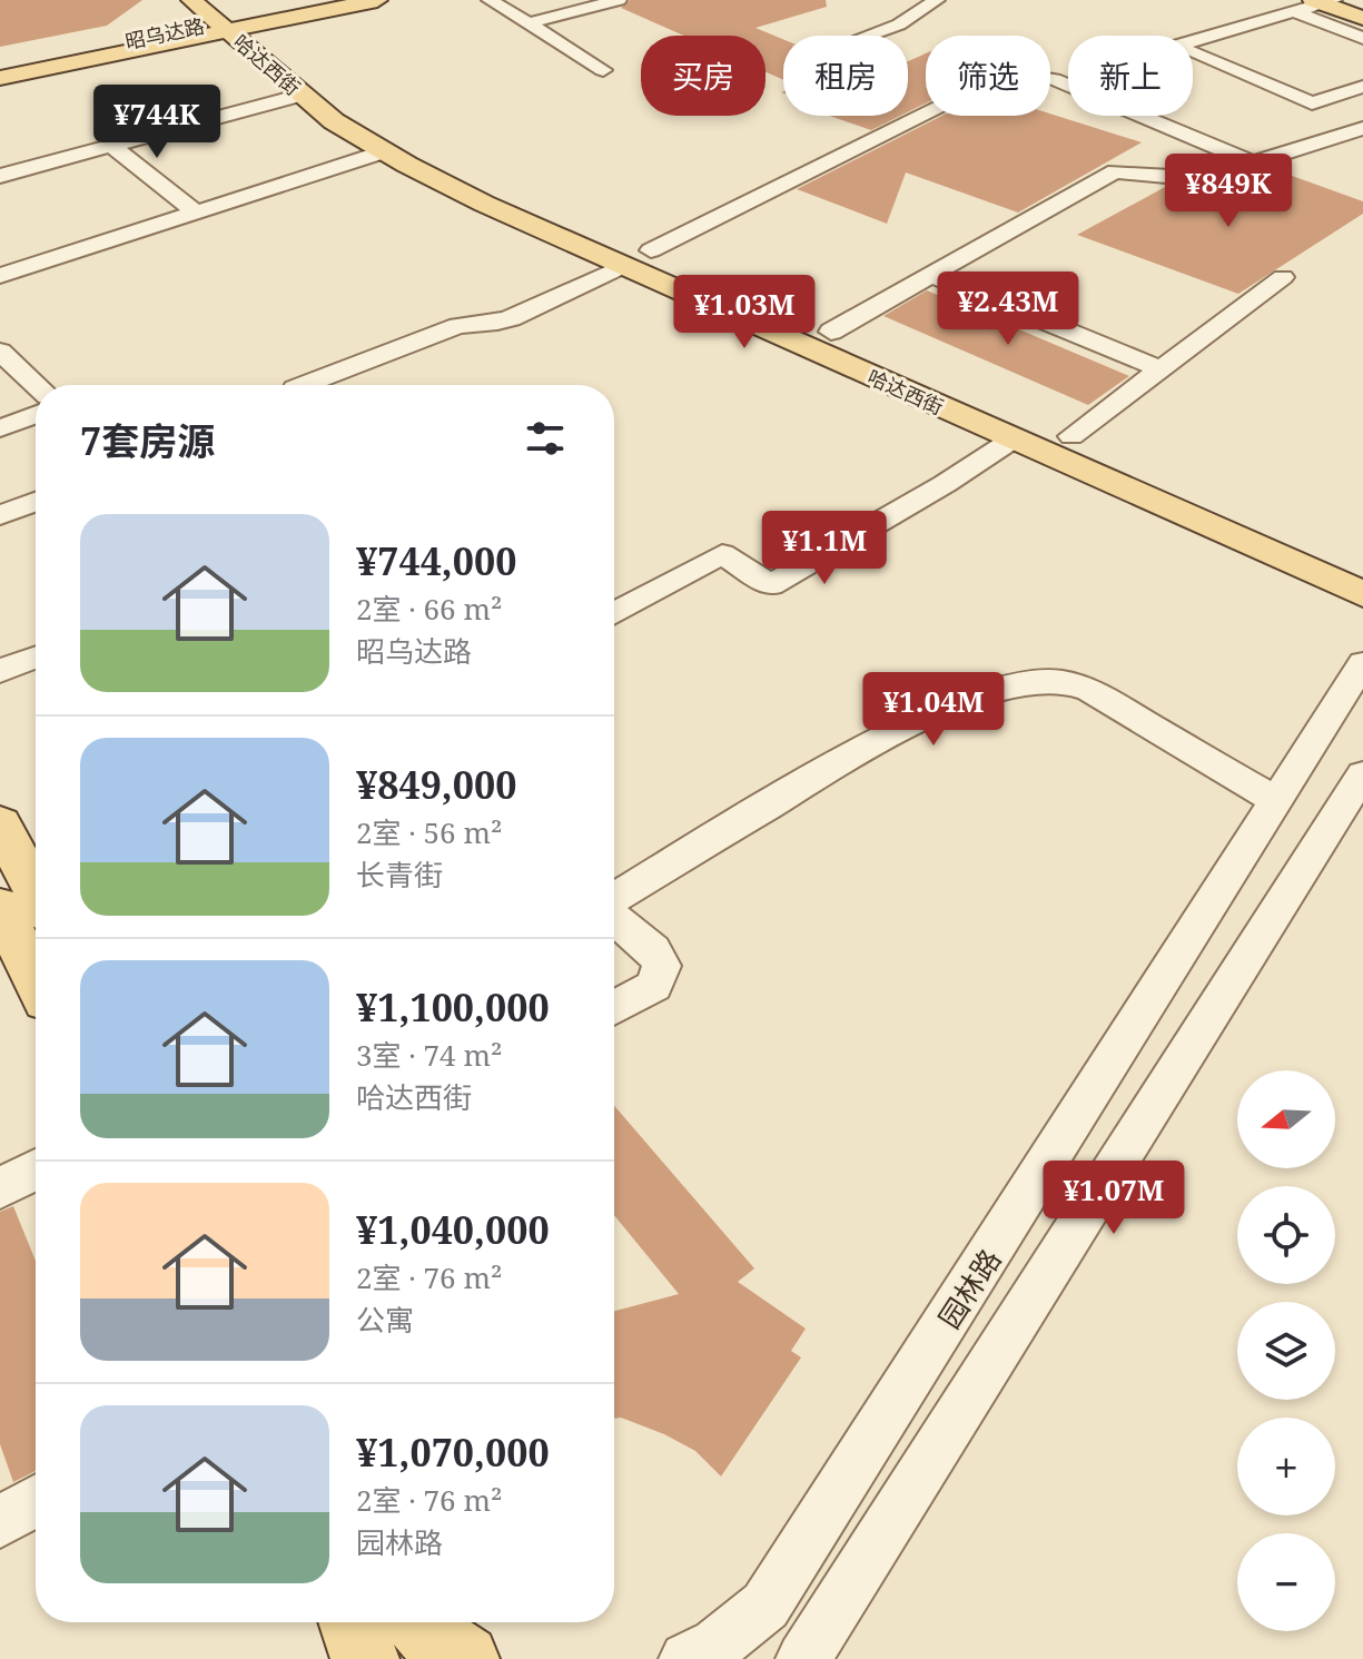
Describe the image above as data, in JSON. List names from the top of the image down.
{
  "streets": {
    "main road": ["昭乌达路", "哈达西街"],
    "street": ["园林路"]
  },
  "crossings": [
    ["昭乌达路", "哈达西街"]
  ],
  "north": "left",
  "page": {
    "chip": [
      "买房",
      "租房",
      "筛选",
      "新上"
    ],
    "price": [
      "¥744K",
      "¥849K",
      "¥2.43M",
      "¥1.03M",
      "¥1.1M",
      "¥1.04M",
      "¥1.07M"
    ],
    "heading": "7套房源",
    "list": [
      {
        "name": "¥744,000",
        "note": "2室 · 66 m² · 昭乌达路"
      },
      {
        "name": "¥849,000",
        "note": "2室 · 56 m² · 长青街"
      },
      {
        "name": "¥1,100,000",
        "note": "3室 · 74 m² · 哈达西街"
      },
      {
        "name": "¥1,040,000",
        "note": "2室 · 76 m² · 公寓"
      },
      {
        "name": "¥1,070,000",
        "note": "2室 · 76 m² · 园林路"
      }
    ],
    "map_buttons": ["+", "−"]
  }
}
